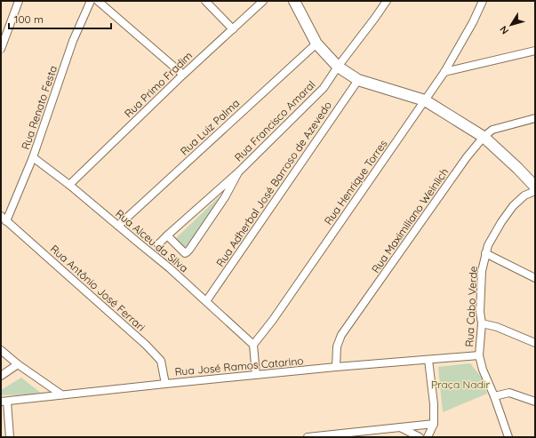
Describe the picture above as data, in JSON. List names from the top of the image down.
{
  "streets": {
    "street": [
      "Rua Primo Fradim",
      "Rua Renato Festa",
      "Rua Francisco Amaral",
      "Rua Luiz Palma",
      "Rua Henrique Torres",
      "Rua Adherbal José Barroso de Azevedo",
      "Rua Maximiliano Weinlich",
      "Rua Alceu da Silva",
      "Rua Antônio José Ferrari",
      "Rua Cabo Verde",
      "Rua José Ramos Catarino"
    ]
  },
  "crossings": [
    ["Rua Primo Fradim", "Rua Alceu da Silva"],
    ["Rua Renato Festa", "Rua Alceu da Silva"],
    ["Rua Renato Festa", "Rua Antônio José Ferrari"],
    ["Rua Luiz Palma", "Rua Alceu da Silva"],
    ["Rua Henrique Torres", "Rua Alceu da Silva"],
    ["Rua Adherbal José Barroso de Azevedo", "Rua Alceu da Silva"],
    ["Rua Maximiliano Weinlich", "Rua José Ramos Catarino"],
    ["Rua Antônio José Ferrari", "Rua José Ramos Catarino"],
    ["Rua Cabo Verde", "Rua José Ramos Catarino"]
  ],
  "parks": ["Praça Nadir"],
  "scale_bar": "100 m",
  "north": "bottom left"
}
